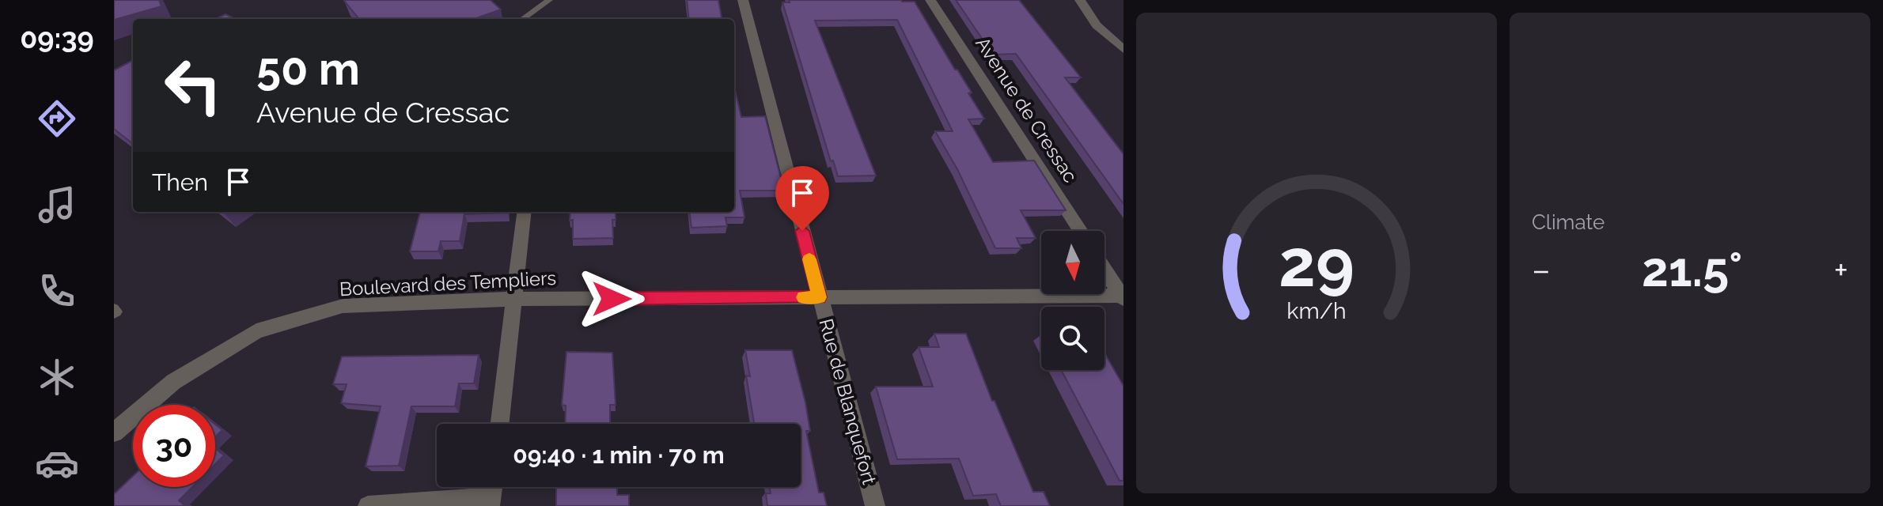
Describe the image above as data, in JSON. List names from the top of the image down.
{
  "streets": {
    "street": ["Avenue de Cressac", "Boulevard des Templiers", "Rue de Blanquefort"]
  },
  "crossings": [
    ["Boulevard des Templiers", "Rue de Blanquefort"]
  ],
  "north": "bottom",
  "page": {
    "tabs": "09:39",
    "tile": "Climate",
    "turn": ["50 m", "Avenue de Cressac"],
    "then": "Then",
    "heat": ["−", "21.5°", "+"],
    "limit": "30",
    "trip": "09:40 · 1 min · 70 m",
    "gauge": ["29", "km/h"]
  }
}
